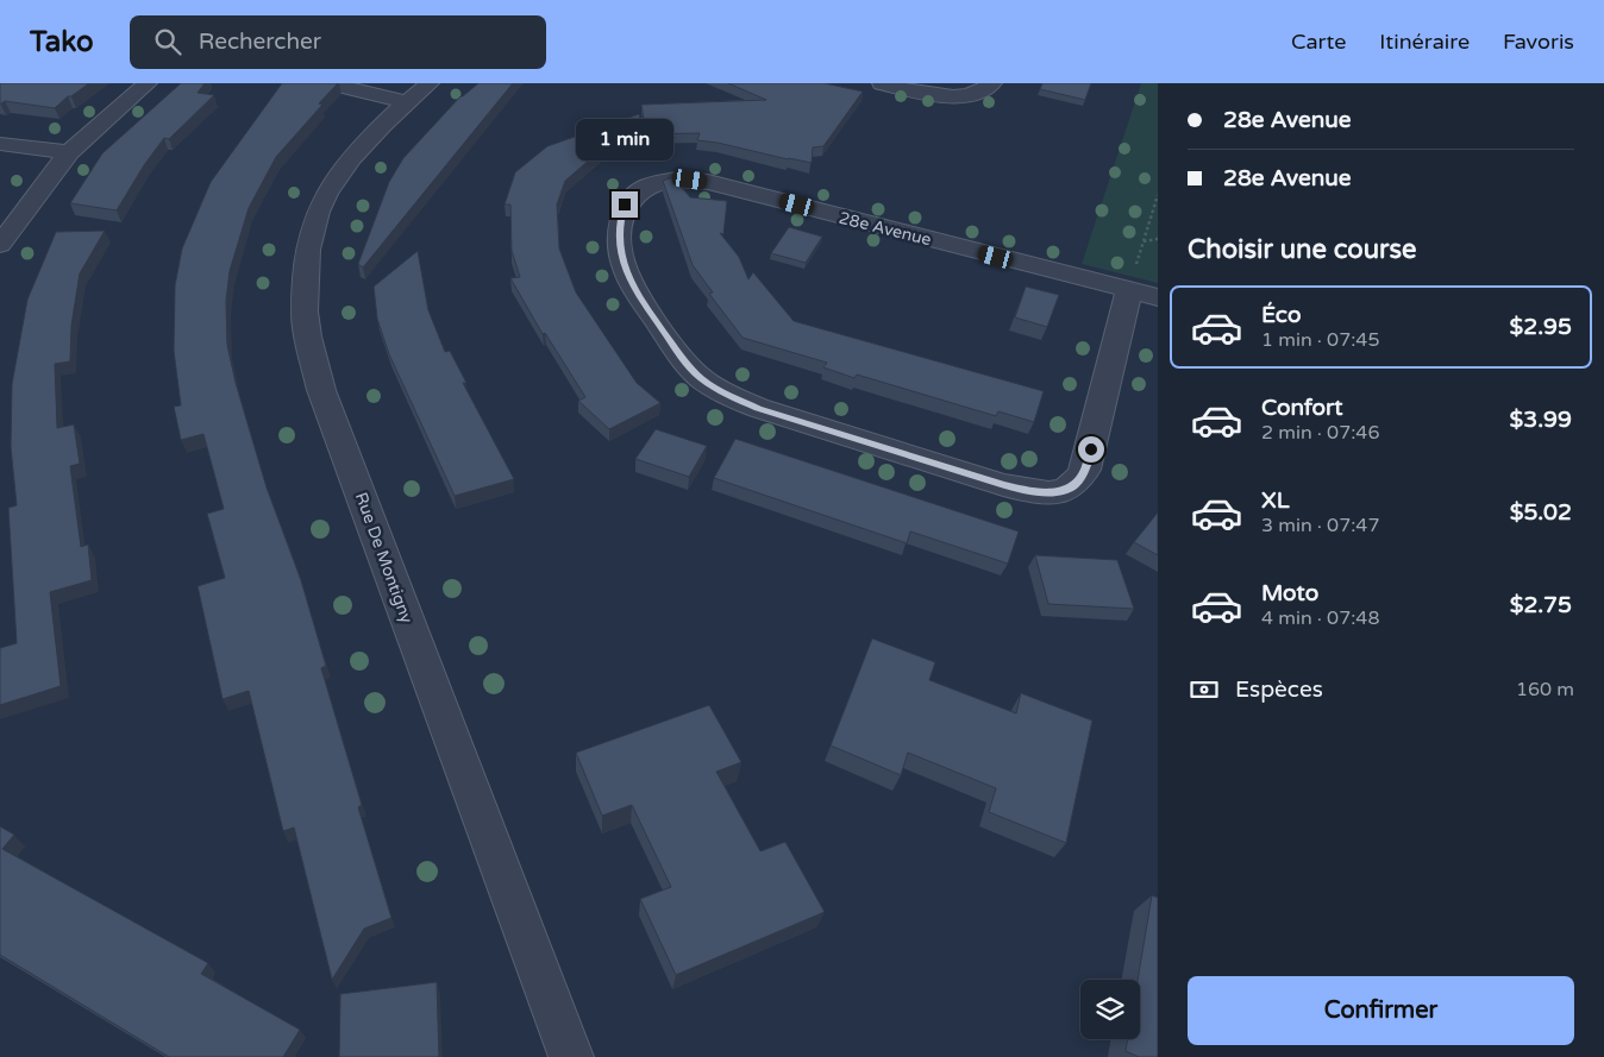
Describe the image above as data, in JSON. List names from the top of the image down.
{
  "streets": {
    "street": ["28e Avenue", "Rue De Montigny"]
  },
  "page": {
    "header": "Tako",
    "search": "Rechercher",
    "nav": ["Carte", "Itinéraire", "Favoris"],
    "banner": ["28e Avenue", "28e Avenue"],
    "bubble": "1 min",
    "heading": "Choisir une course",
    "list": [
      {
        "name": "Éco",
        "note": "1 min · 07:45",
        "value": "$2.95"
      },
      {
        "name": "Confort",
        "note": "2 min · 07:46",
        "value": "$3.99"
      },
      {
        "name": "XL",
        "note": "3 min · 07:47",
        "value": "$5.02"
      },
      {
        "name": "Moto",
        "note": "4 min · 07:48",
        "value": "$2.75"
      }
    ],
    "pay": ["Espèces", "160 m"],
    "buttons": "Confirmer"
  }
}
